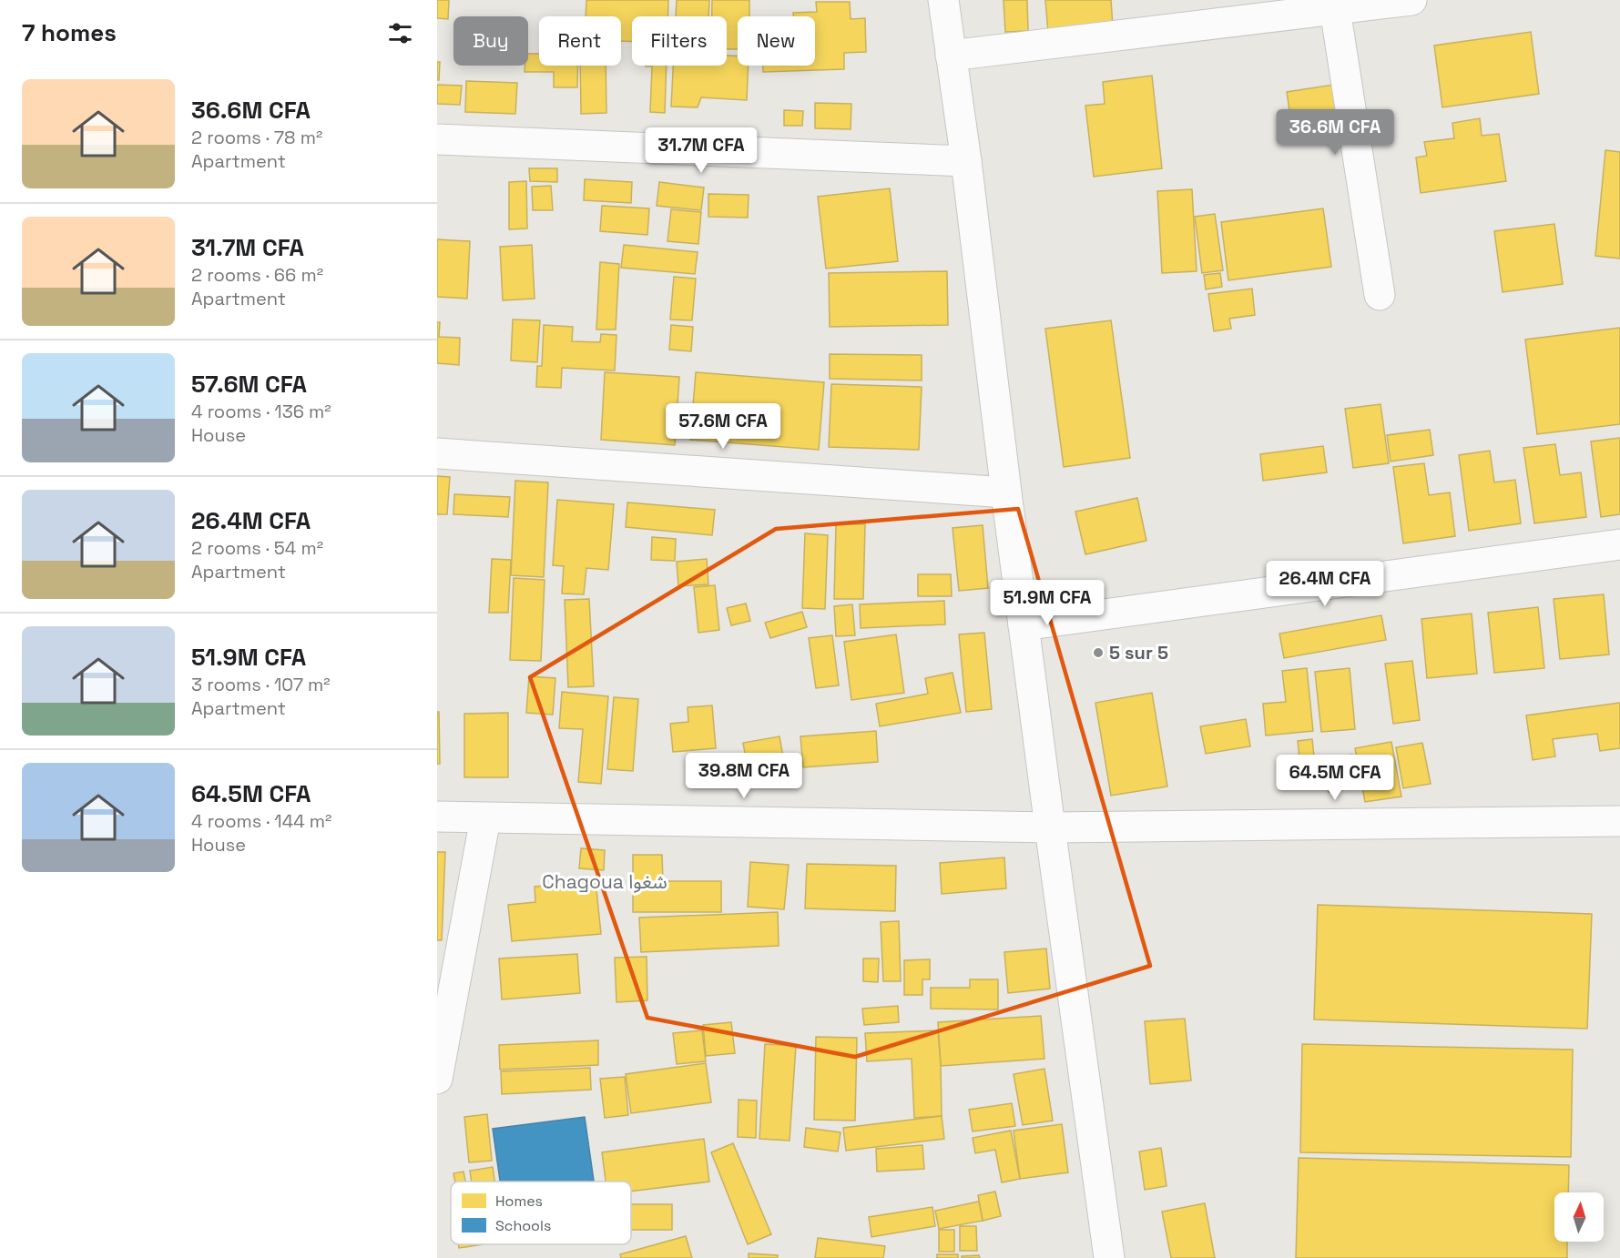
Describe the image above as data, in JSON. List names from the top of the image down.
{
  "districts": ["Chagoua شغوا"],
  "places": ["5 sur 5"],
  "legend": ["Homes", "Schools"],
  "north": "top",
  "page": {
    "heading": "7 homes",
    "chip": [
      "Buy",
      "Rent",
      "Filters",
      "New"
    ],
    "list": [
      {
        "name": "36.6M CFA",
        "note": "2 rooms · 78 m² · Apartment"
      },
      {
        "name": "31.7M CFA",
        "note": "2 rooms · 66 m² · Apartment"
      },
      {
        "name": "57.6M CFA",
        "note": "4 rooms · 136 m² · House"
      },
      {
        "name": "26.4M CFA",
        "note": "2 rooms · 54 m² · Apartment"
      },
      {
        "name": "51.9M CFA",
        "note": "3 rooms · 107 m² · Apartment"
      },
      {
        "name": "64.5M CFA",
        "note": "4 rooms · 144 m² · House"
      }
    ],
    "price": [
      "36.6M CFA",
      "31.7M CFA",
      "57.6M CFA",
      "26.4M CFA",
      "51.9M CFA",
      "39.8M CFA",
      "64.5M CFA"
    ]
  }
}
